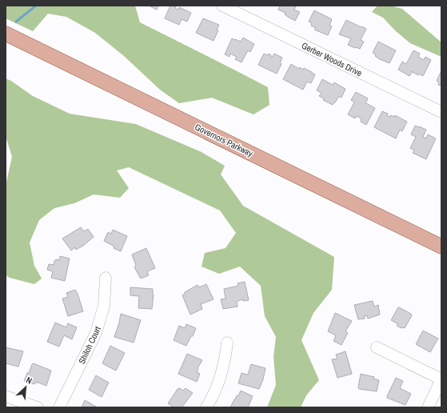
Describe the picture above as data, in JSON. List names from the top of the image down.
{
  "streets": {
    "main road": ["Governors Parkway"],
    "street": ["Gerber Woods Drive", "Shiloh Court"]
  },
  "north": "top right"
}
